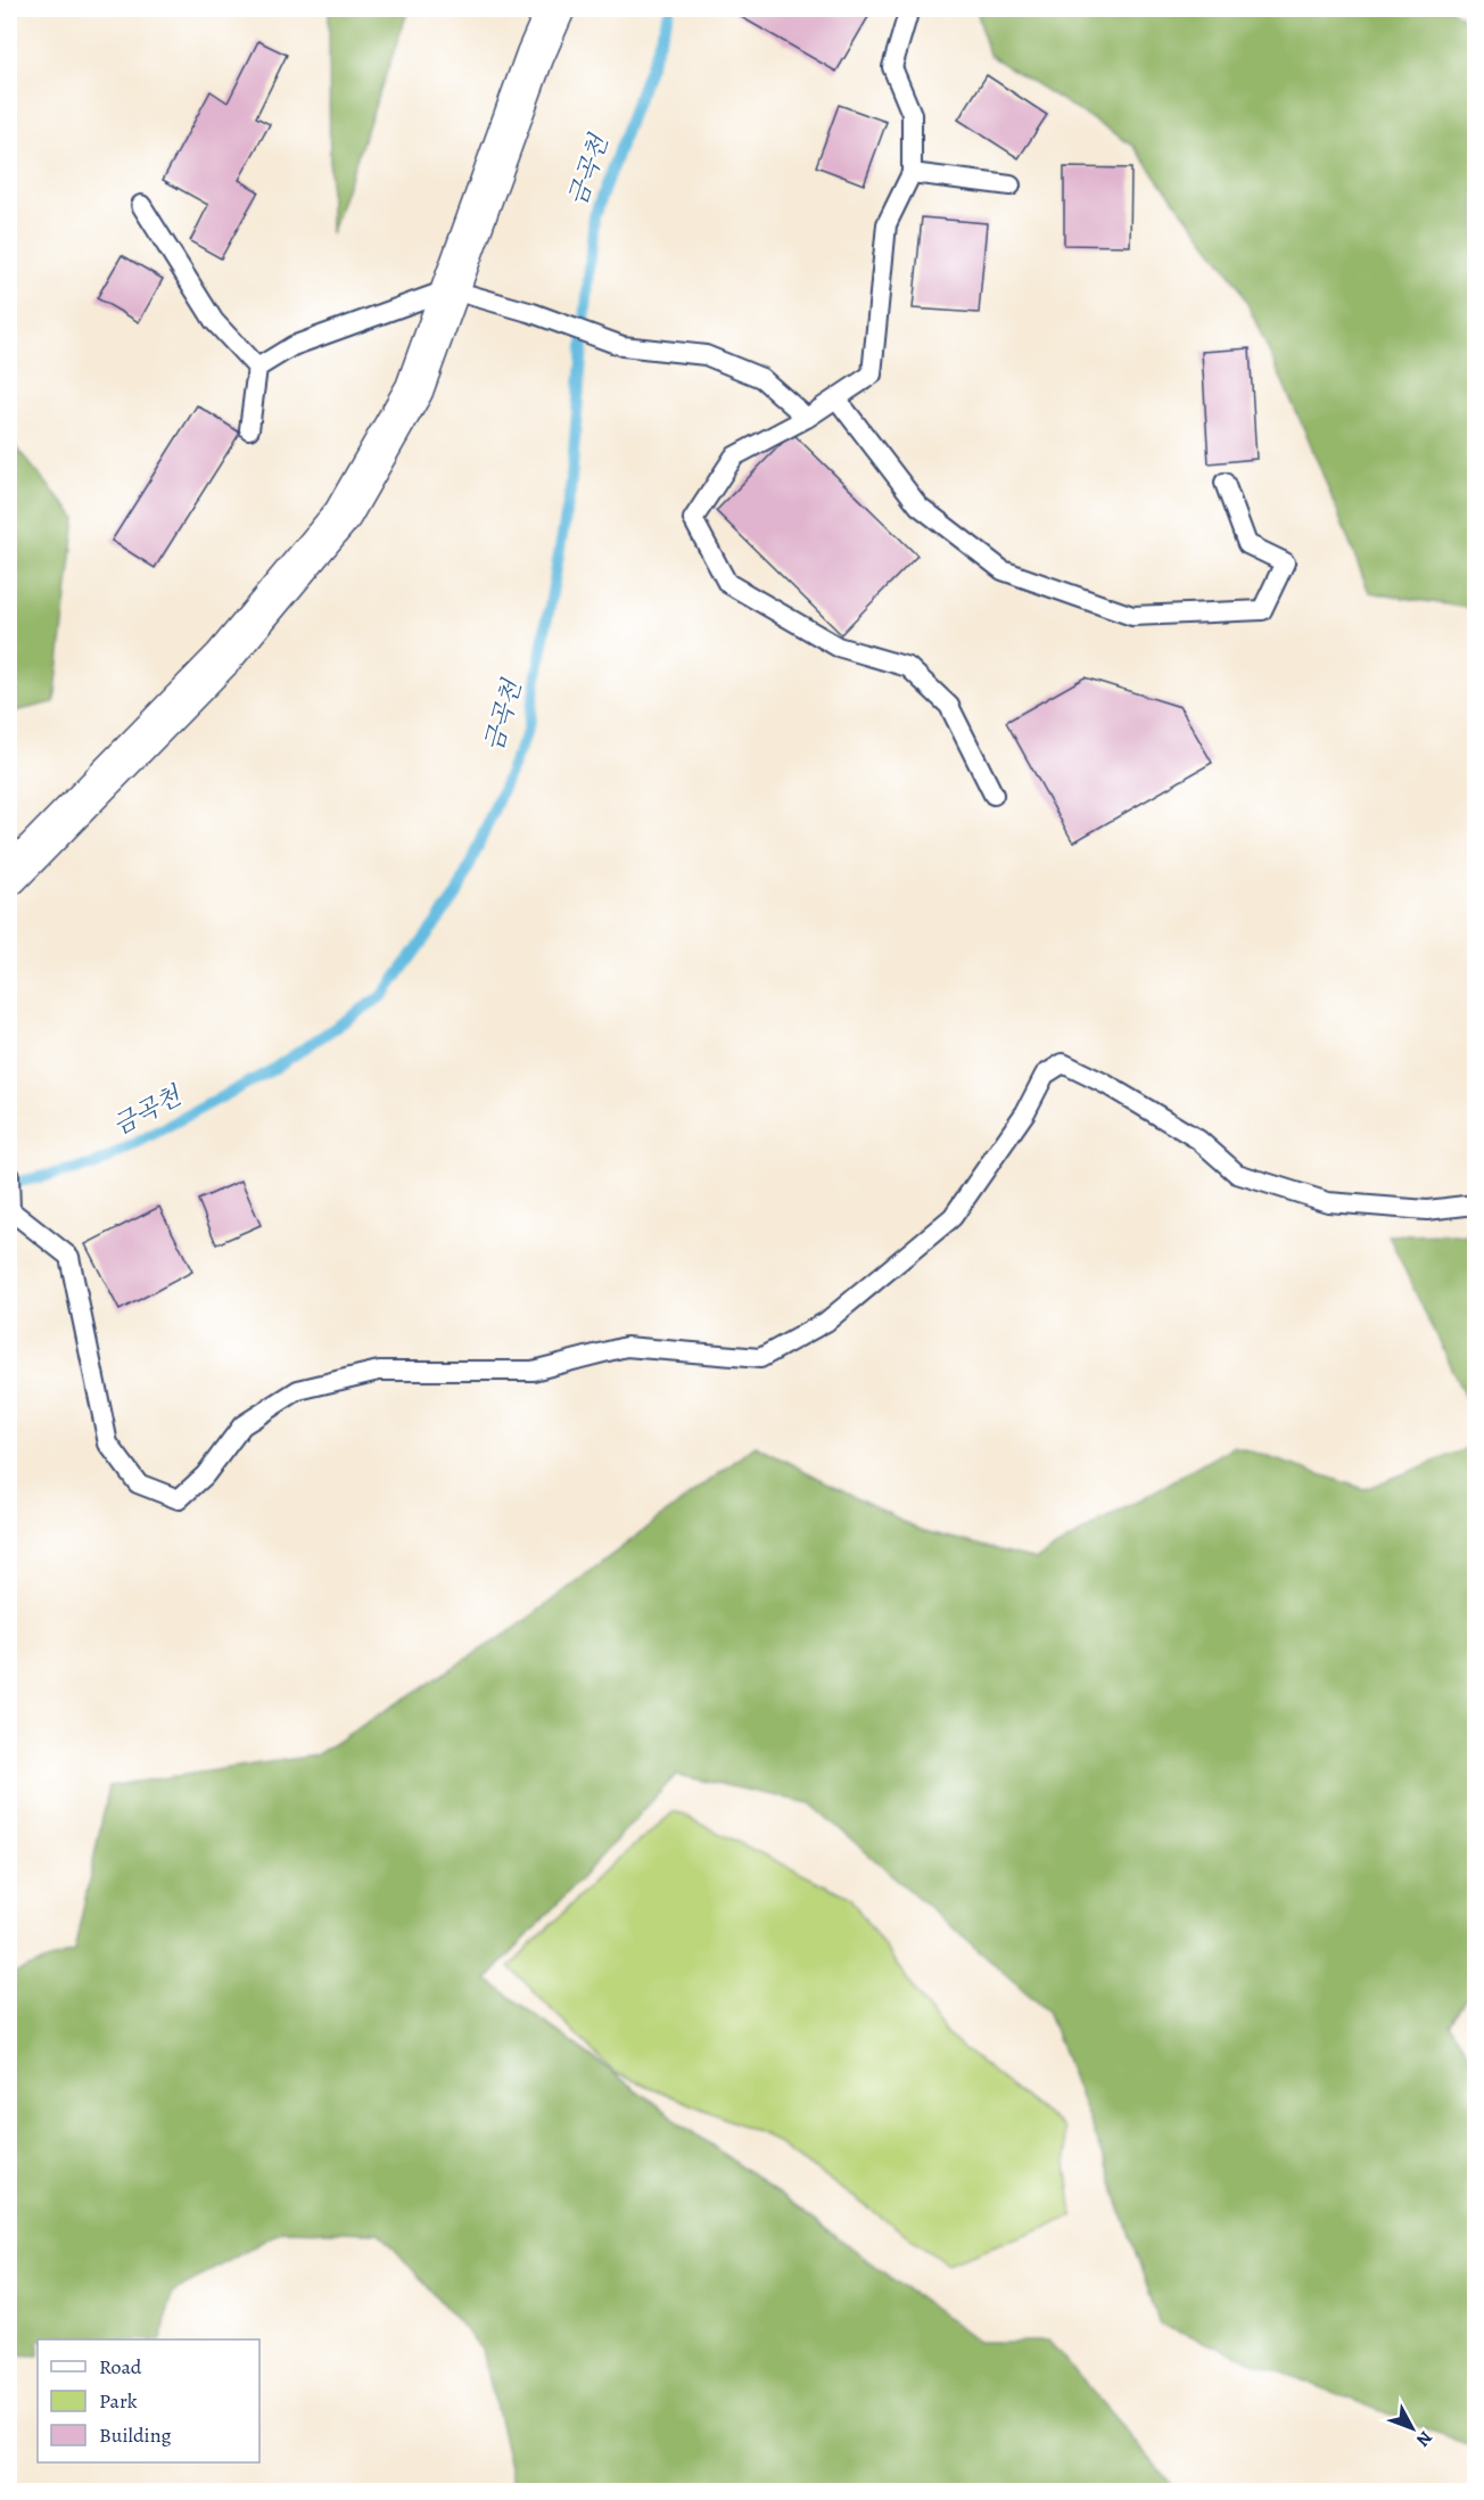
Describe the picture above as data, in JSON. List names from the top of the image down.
{
  "water": ["금곡천"],
  "legend": ["Road", "Park", "Building"],
  "north": "bottom right"
}
